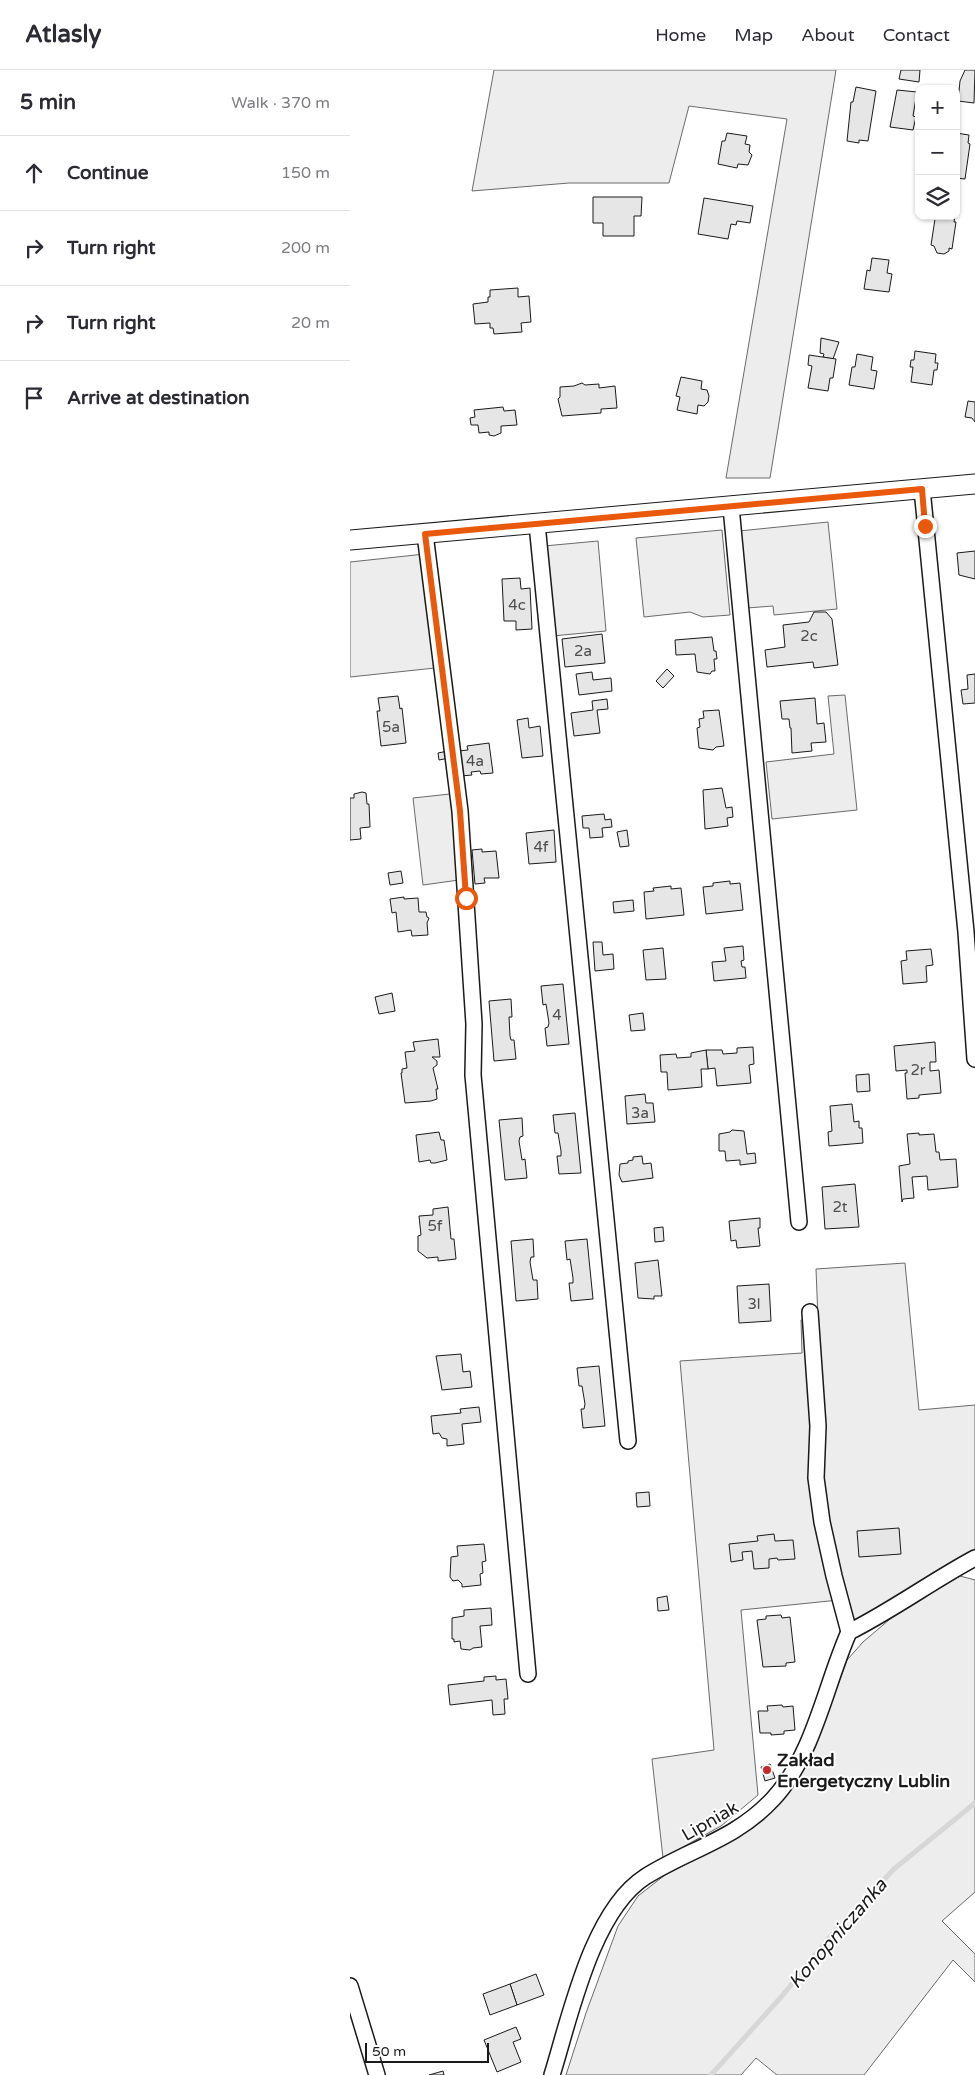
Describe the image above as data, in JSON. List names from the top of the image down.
{
  "streets": {
    "street": ["Lipniak"]
  },
  "water": ["Konopniczanka"],
  "places": ["Zakład Energetyczny Lublin"],
  "house_numbers": [
    "4c",
    "2c",
    "2a",
    "5a",
    "4a",
    "4f",
    "4",
    "2r",
    "3a",
    "2t",
    "5f",
    "3l"
  ],
  "scale_bar": "50 m",
  "page": {
    "header": "Atlasly",
    "nav": [
      "Home",
      "Map",
      "About",
      "Contact"
    ],
    "heading": ["5 min", "Walk · 370 m"],
    "map_buttons": ["+", "−"],
    "list": [
      ["Continue", "150 m"],
      ["Turn right", "200 m"],
      ["Turn right", "20 m"],
      "Arrive at destination"
    ],
    "scale": "50 m"
  }
}
